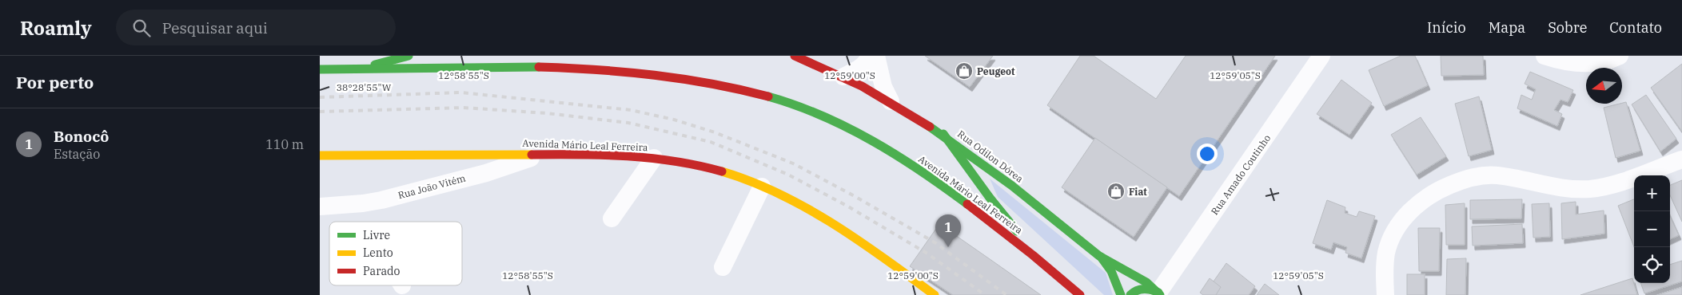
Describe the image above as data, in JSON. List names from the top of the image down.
{
  "streets": {
    "main road": ["Avenida Mário Leal Ferreira", "Rua Odilon Dórea"],
    "street": ["Rua Amado Coutinho", "Rua João Vitém"]
  },
  "crossings": [
    ["Avenida Mário Leal Ferreira", "Rua João Vitém"],
    ["Rua Odilon Dórea", "Rua Amado Coutinho"]
  ],
  "places": {
    "shop": ["Peugeot", "Fiat"]
  },
  "legend": ["Livre", "Lento", "Parado"],
  "north": "left",
  "page": {
    "header": "Roamly",
    "search": "Pesquisar aqui",
    "nav": [
      "Início",
      "Mapa",
      "Sobre",
      "Contato"
    ],
    "heading": "Por perto",
    "list": [
      {
        "mark": "1",
        "name": "Bonocô",
        "note": "Estação",
        "value": "110 m"
      }
    ],
    "map_buttons": ["+", "−"],
    "pins": "1"
  },
  "coordinates": [
    "12°58'55\"S",
    "12°59'00\"S",
    "12°59'05\"S",
    "38°28'55\"W"
  ]
}
